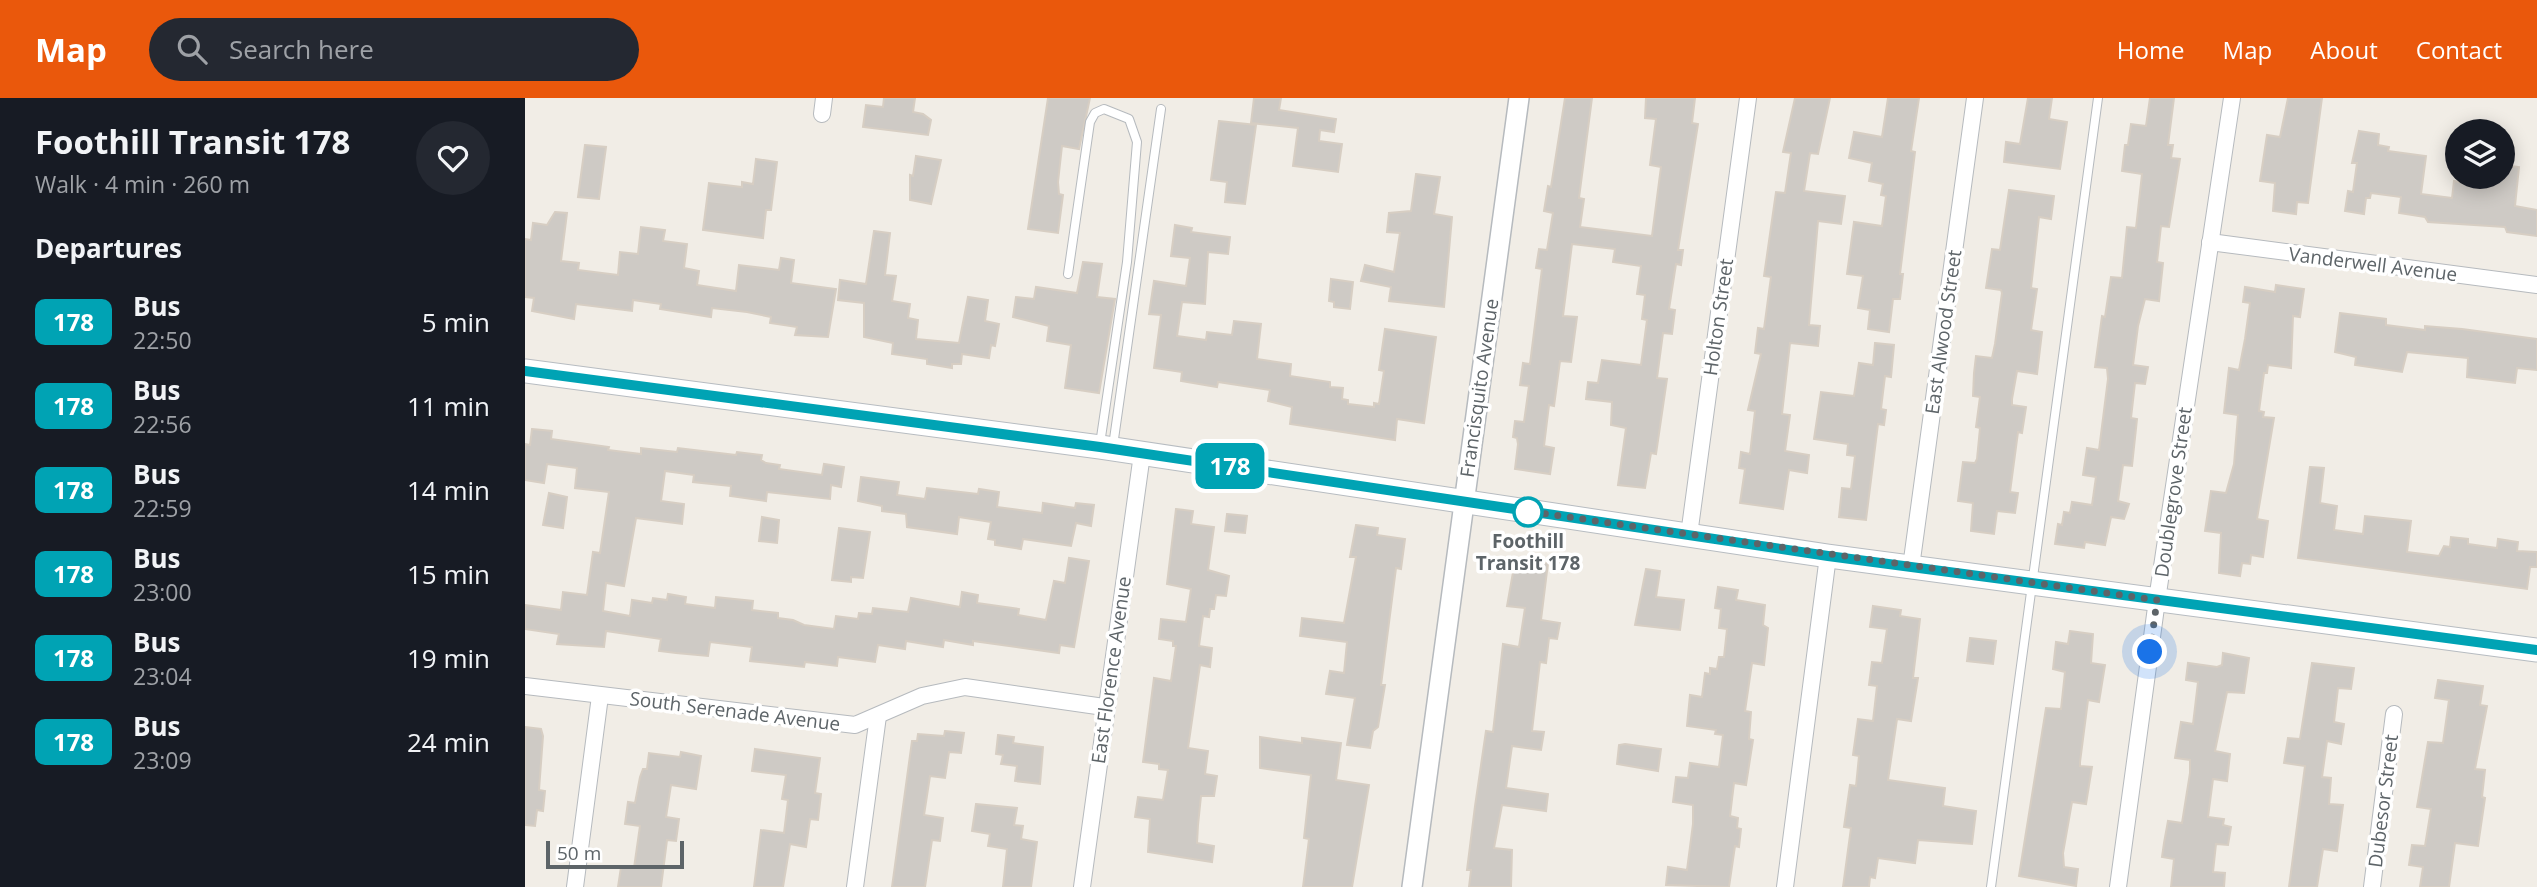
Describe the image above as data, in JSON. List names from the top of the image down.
{
  "streets": {
    "street": [
      "Vanderwell Avenue",
      "Holton Street",
      "East Alwood Street",
      "Francisquito Avenue",
      "Doublegrove Street",
      "East Florence Avenue",
      "South Serenade Avenue",
      "Dubesor Street"
    ]
  },
  "crossings": [
    ["Vanderwell Avenue", "Doublegrove Street"],
    ["East Florence Avenue", "South Serenade Avenue"]
  ],
  "places": ["Foothill Transit 178"],
  "lines": ["bus line 178"],
  "scale_bar": "50 m",
  "page": {
    "header": "Map",
    "search": "Search here",
    "nav": [
      "Home",
      "Map",
      "About",
      "Contact"
    ],
    "heading": [
      ["Foothill Transit 178", "Walk · 4 min · 260 m"],
      "Departures"
    ],
    "on_map": "178",
    "list": [
      {
        "mark": "178",
        "name": "Bus",
        "note": "22:50",
        "value": "5 min"
      },
      {
        "mark": "178",
        "name": "Bus",
        "note": "22:56",
        "value": "11 min"
      },
      {
        "mark": "178",
        "name": "Bus",
        "note": "22:59",
        "value": "14 min"
      },
      {
        "mark": "178",
        "name": "Bus",
        "note": "23:00",
        "value": "15 min"
      },
      {
        "mark": "178",
        "name": "Bus",
        "note": "23:04",
        "value": "19 min"
      },
      {
        "mark": "178",
        "name": "Bus",
        "note": "23:09",
        "value": "24 min"
      }
    ],
    "scale": "50 m"
  }
}
